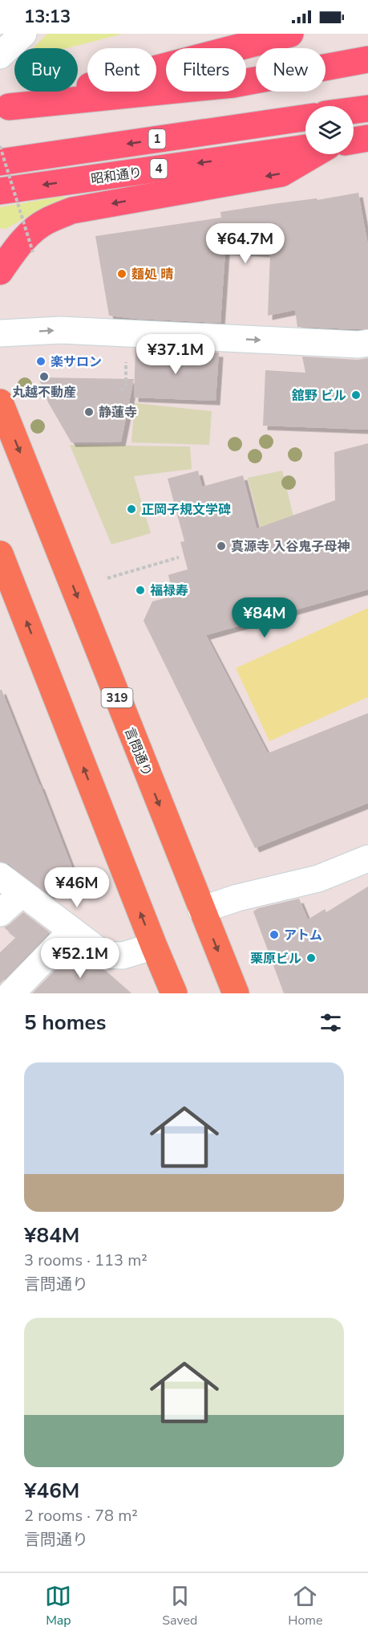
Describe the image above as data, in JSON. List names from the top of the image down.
{
  "streets": {
    "highway": ["1", "4", "昭和通り"],
    "main road": ["319", "言問通り"]
  },
  "places": [
    "麵処 晴",
    "楽サロン",
    "丸越不動産",
    "舘野 ビル",
    "静蓮寺",
    "正岡子規文学碑",
    "真源寺 入谷鬼子母神",
    "福禄寿",
    "アトム",
    "栗原ビル"
  ],
  "page": {
    "status": "13:13",
    "chip": [
      "Buy",
      "Rent",
      "Filters",
      "New"
    ],
    "price": [
      "¥64.7M",
      "¥37.1M",
      "¥84M",
      "¥46M",
      "¥52.1M"
    ],
    "heading": "5 homes",
    "list": [
      {
        "name": "¥84M",
        "note": "3 rooms · 113 m² · 言問通り"
      },
      {
        "name": "¥46M",
        "note": "2 rooms · 78 m² · 言問通り"
      }
    ],
    "tabs": ["Map", "Saved", "Home"]
  }
}
